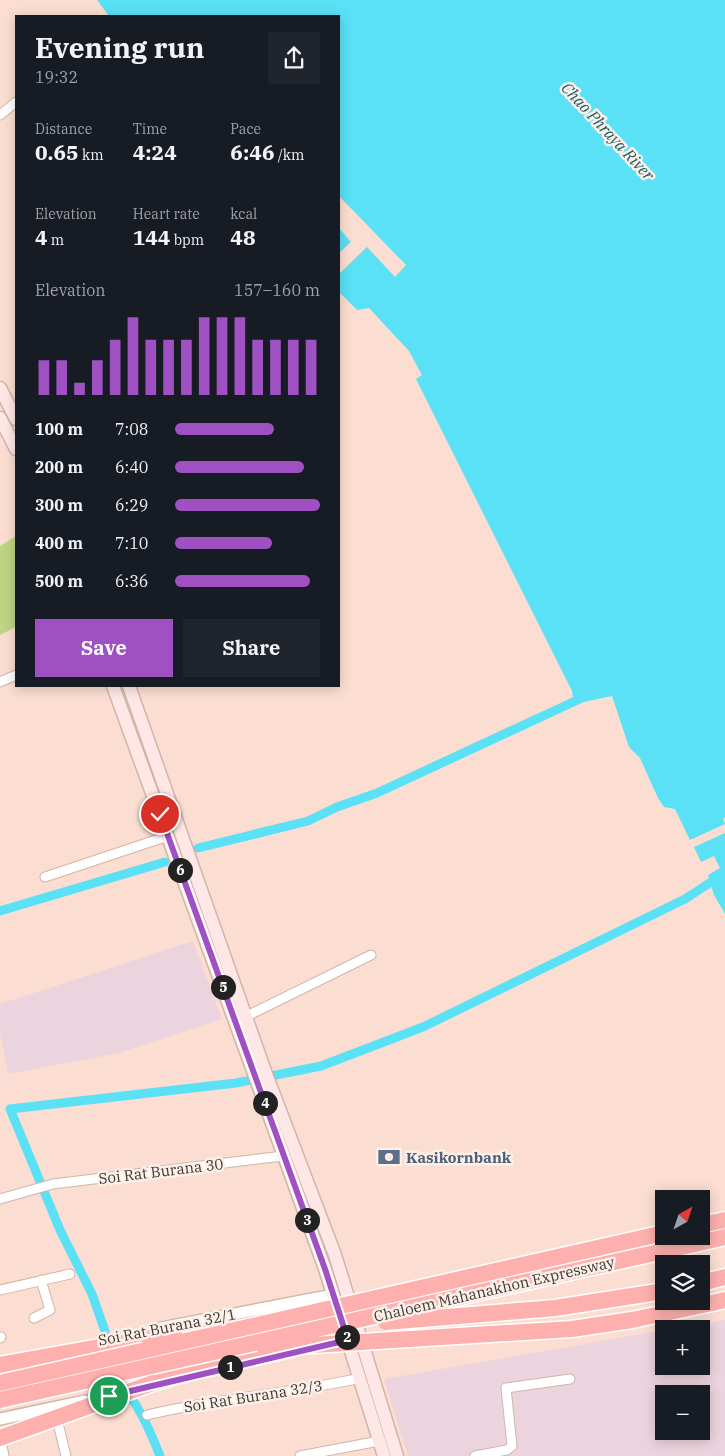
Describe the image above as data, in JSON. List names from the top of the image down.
{
  "streets": {
    "highway": ["Chaloem Mahanakhon Expressway"],
    "street": ["Soi Rat Burana 30", "Soi Rat Burana 32/1", "Soi Rat Burana 32/3"]
  },
  "water": ["Chao Phraya River"],
  "places": {
    "bank": ["Kasikornbank"]
  },
  "north": "top right",
  "page": {
    "heading": ["Evening run", "19:32"],
    "stats": [
      ["Distance", "0.65 km"],
      ["Time", "4:24"],
      ["Pace", "6:46 /km"],
      ["Elevation", "4 m"],
      ["Heart rate", "144 bpm"],
      ["kcal", "48"]
    ],
    "chart": ["Elevation", "157–160 m"],
    "list": [
      {
        "name": "100 m",
        "note": "7:08"
      },
      {
        "name": "200 m",
        "note": "6:40"
      },
      {
        "name": "300 m",
        "note": "6:29"
      },
      {
        "name": "400 m",
        "note": "7:10"
      },
      {
        "name": "500 m",
        "note": "6:36"
      }
    ],
    "buttons": ["Save", "Share"],
    "pins": [
      "6",
      "5",
      "4",
      "3",
      "2",
      "1"
    ],
    "map_buttons": ["+", "−"]
  }
}
